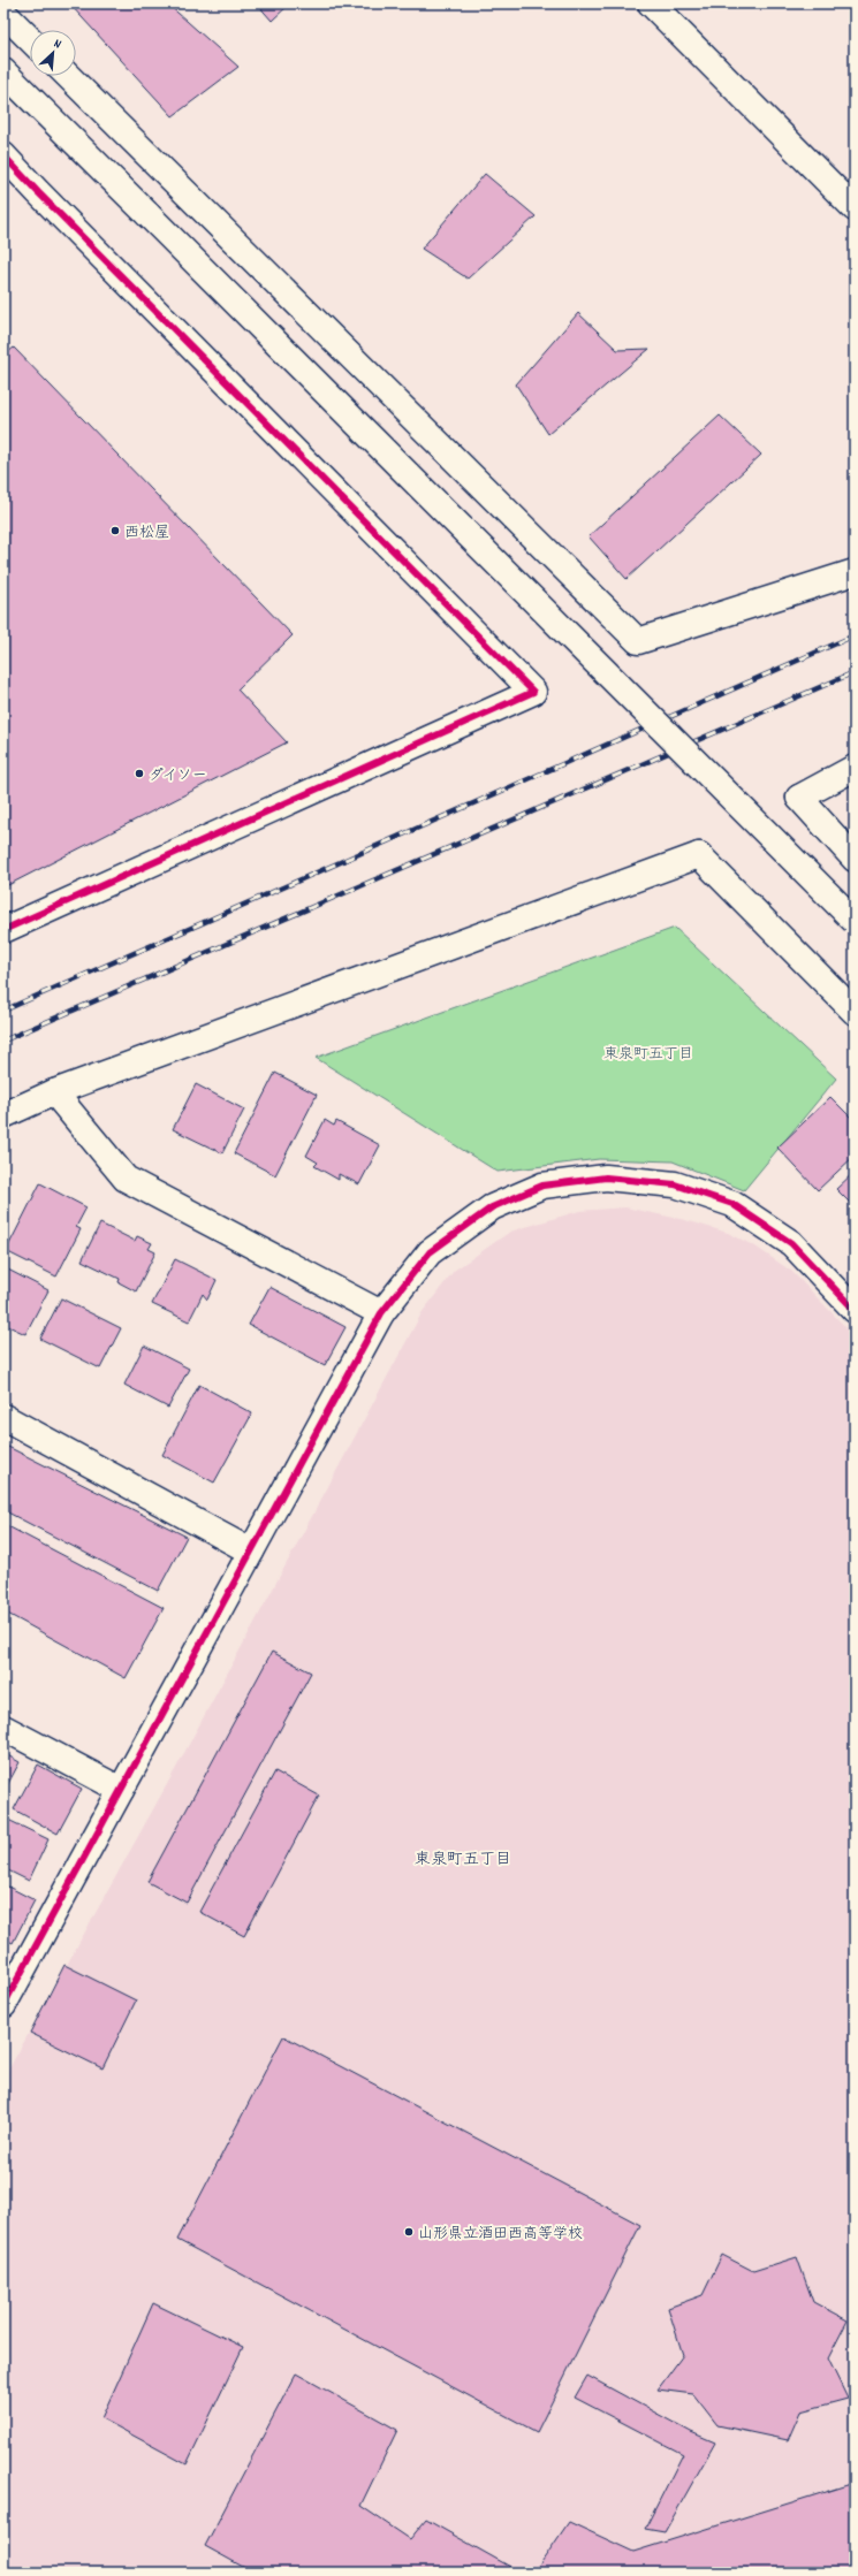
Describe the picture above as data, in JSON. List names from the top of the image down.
{
  "districts": ["東泉町五丁目"],
  "parks": ["東泉町五丁目"],
  "places": ["西松屋", "ダイソー", "山形県立酒田西高等学校"],
  "north": "top right"
}
